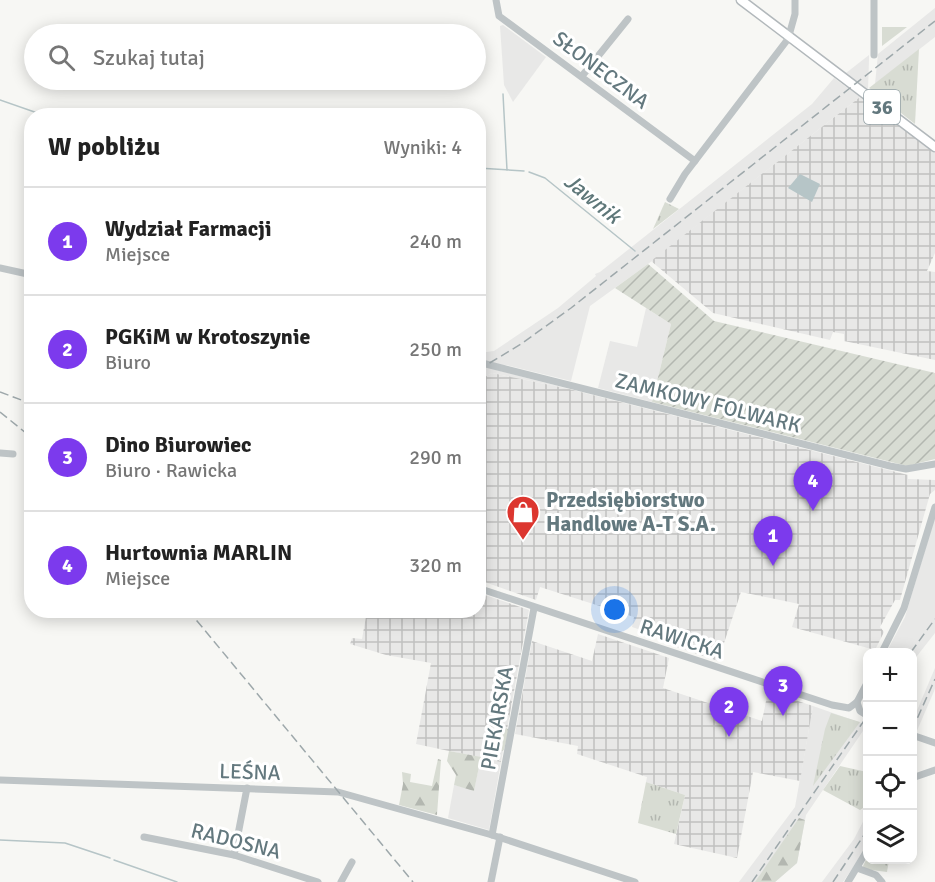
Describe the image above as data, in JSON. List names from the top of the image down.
{
  "streets": {
    "main road": ["36"],
    "street": [
      "SŁONECZNA",
      "ZAMKOWY FOLWARK",
      "RAWICKA",
      "PIEKARSKA",
      "LEŚNA",
      "RADOSNA"
    ]
  },
  "crossings": [
    ["RAWICKA", "PIEKARSKA"],
    ["PIEKARSKA", "LEŚNA"]
  ],
  "water": ["Jawnik"],
  "places": {
    "shop": ["Przedsiębiorstwo Handlowe A-T S.A."]
  },
  "page": {
    "search": "Szukaj tutaj",
    "heading": ["W pobliżu", "Wyniki: 4"],
    "list": [
      {
        "mark": "1",
        "name": "Wydział Farmacji",
        "note": "Miejsce",
        "value": "240 m"
      },
      {
        "mark": "2",
        "name": "PGKiM w Krotoszynie",
        "note": "Biuro",
        "value": "250 m"
      },
      {
        "mark": "3",
        "name": "Dino Biurowiec",
        "note": "Biuro · Rawicka",
        "value": "290 m"
      },
      {
        "mark": "4",
        "name": "Hurtownia MARLIN",
        "note": "Miejsce",
        "value": "320 m"
      }
    ],
    "pins": [
      "4",
      "1",
      "3",
      "2"
    ],
    "map_buttons": ["+", "−"]
  }
}
